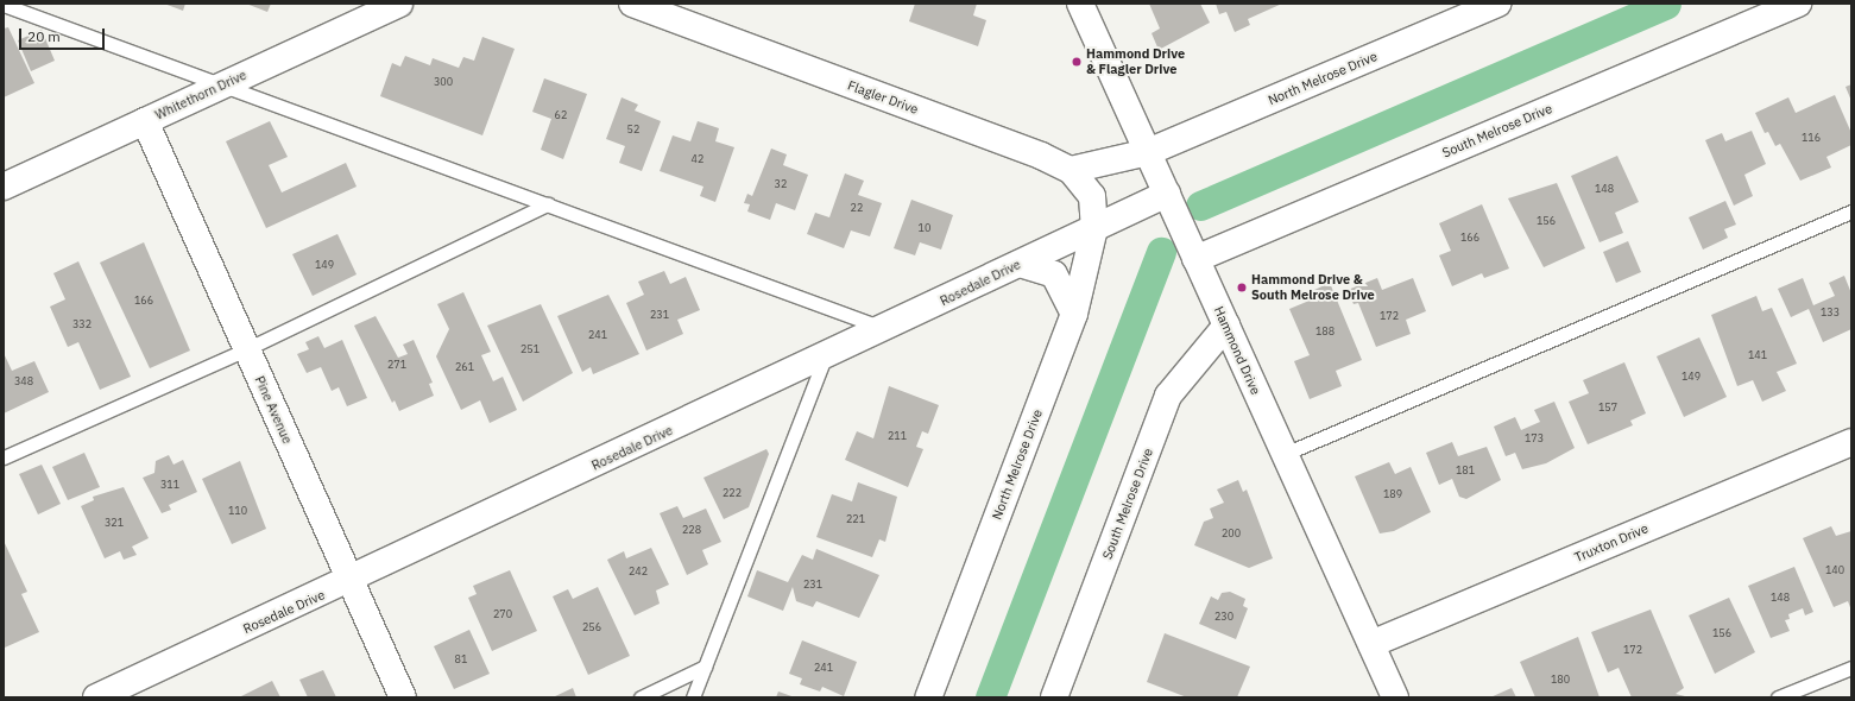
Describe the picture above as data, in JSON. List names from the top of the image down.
{
  "streets": {
    "street": [
      "North Melrose Drive",
      "Whitethorn Drive",
      "Flagler Drive",
      "South Melrose Drive",
      "Rosedale Drive",
      "Hammond Drive",
      "Pine Avenue",
      "Truxton Drive"
    ]
  },
  "crossings": [
    ["North Melrose Drive", "Flagler Drive"],
    ["North Melrose Drive", "Rosedale Drive"],
    ["North Melrose Drive", "Hammond Drive"],
    ["Whitethorn Drive", "Pine Avenue"],
    ["Flagler Drive", "Rosedale Drive"],
    ["South Melrose Drive", "Hammond Drive"],
    ["Rosedale Drive", "Hammond Drive"],
    ["Rosedale Drive", "Pine Avenue"],
    ["Hammond Drive", "Truxton Drive"]
  ],
  "places": ["Hammond Drive & Flagler Drive", "Hammond Drive & South Melrose Drive"],
  "house_numbers": [
    "300",
    "62",
    "52",
    "116",
    "42",
    "32",
    "148",
    "22",
    "156",
    "10",
    "166",
    "149",
    "166",
    "133",
    "231",
    "172",
    "332",
    "188",
    "241",
    "251",
    "141",
    "271",
    "261",
    "149",
    "348",
    "157",
    "211",
    "173",
    "181",
    "311",
    "222",
    "189",
    "110",
    "221",
    "321",
    "228",
    "200",
    "140",
    "242",
    "231",
    "148",
    "270",
    "230",
    "256",
    "156",
    "172",
    "81",
    "241",
    "180"
  ],
  "scale_bar": "20 m"
}
